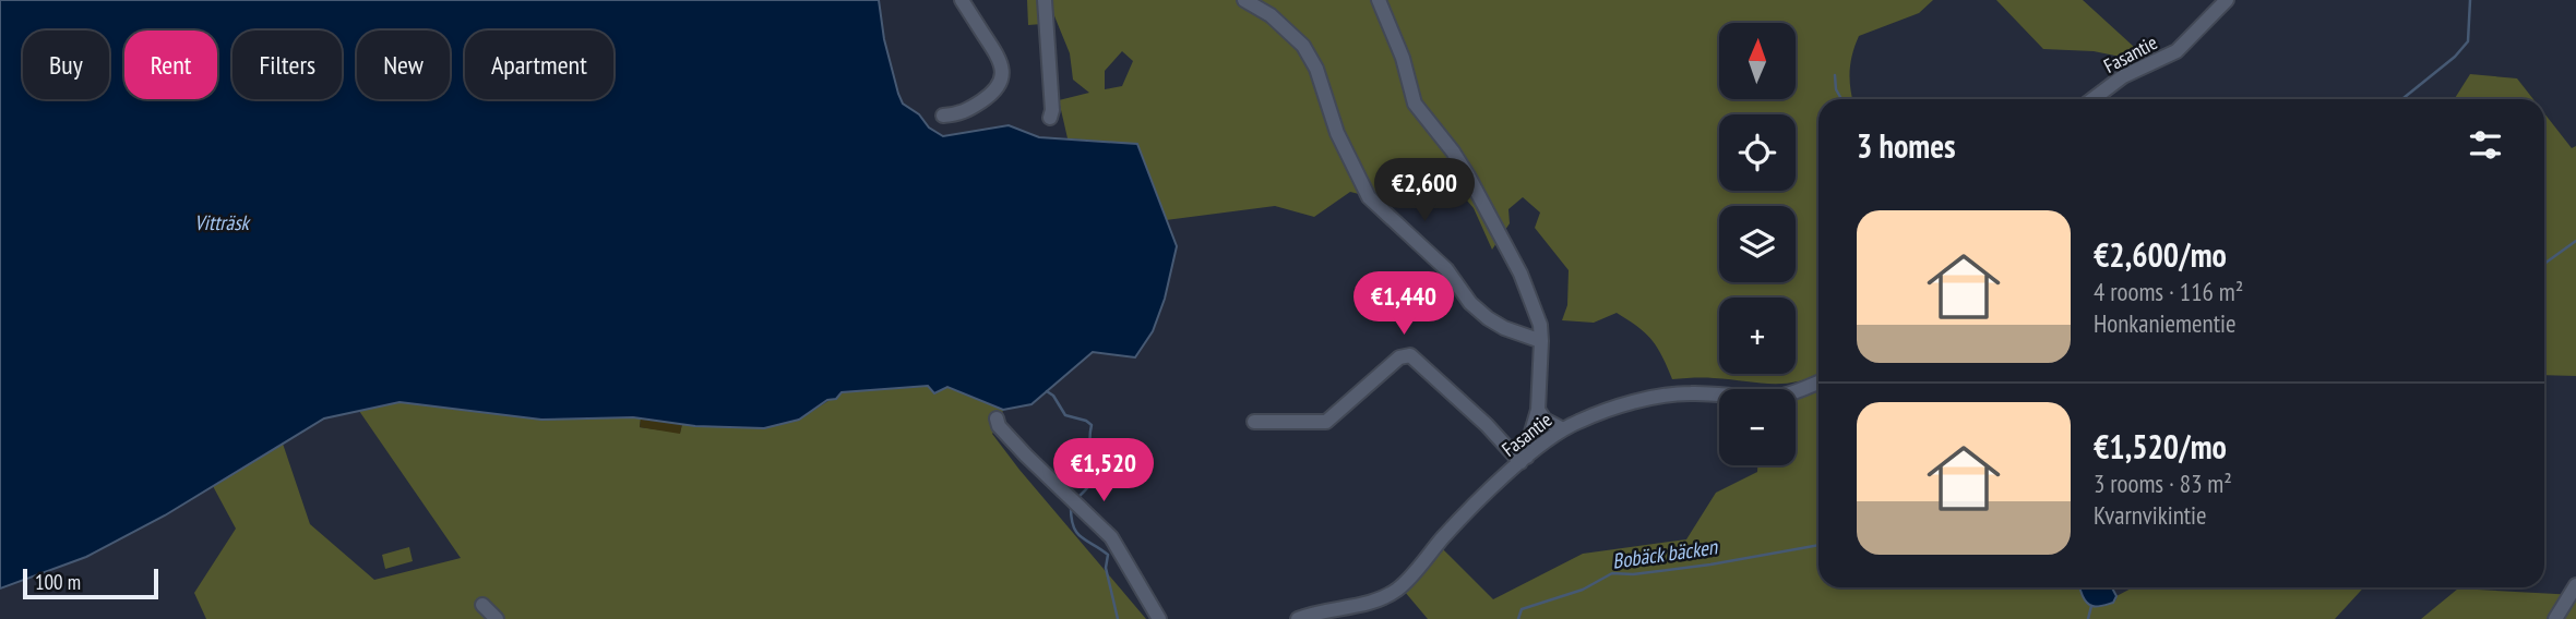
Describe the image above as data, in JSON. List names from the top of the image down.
{
  "streets": {
    "street": ["Fasantie"]
  },
  "water": ["Vitträsk", "Bobäck bäcken"],
  "scale_bar": "100 m",
  "north": "top",
  "page": {
    "map_buttons": ["+", "−"],
    "chip": [
      "Buy",
      "Rent",
      "Filters",
      "New",
      "Apartment"
    ],
    "heading": "3 homes",
    "price": ["€2,600", "€1,440", "€1,520"],
    "list": [
      {
        "name": "€2,600/mo",
        "note": "4 rooms · 116 m² · Honkaniementie"
      },
      {
        "name": "€1,520/mo",
        "note": "3 rooms · 83 m² · Kvarnvikintie"
      }
    ],
    "scale": "100 m"
  }
}
